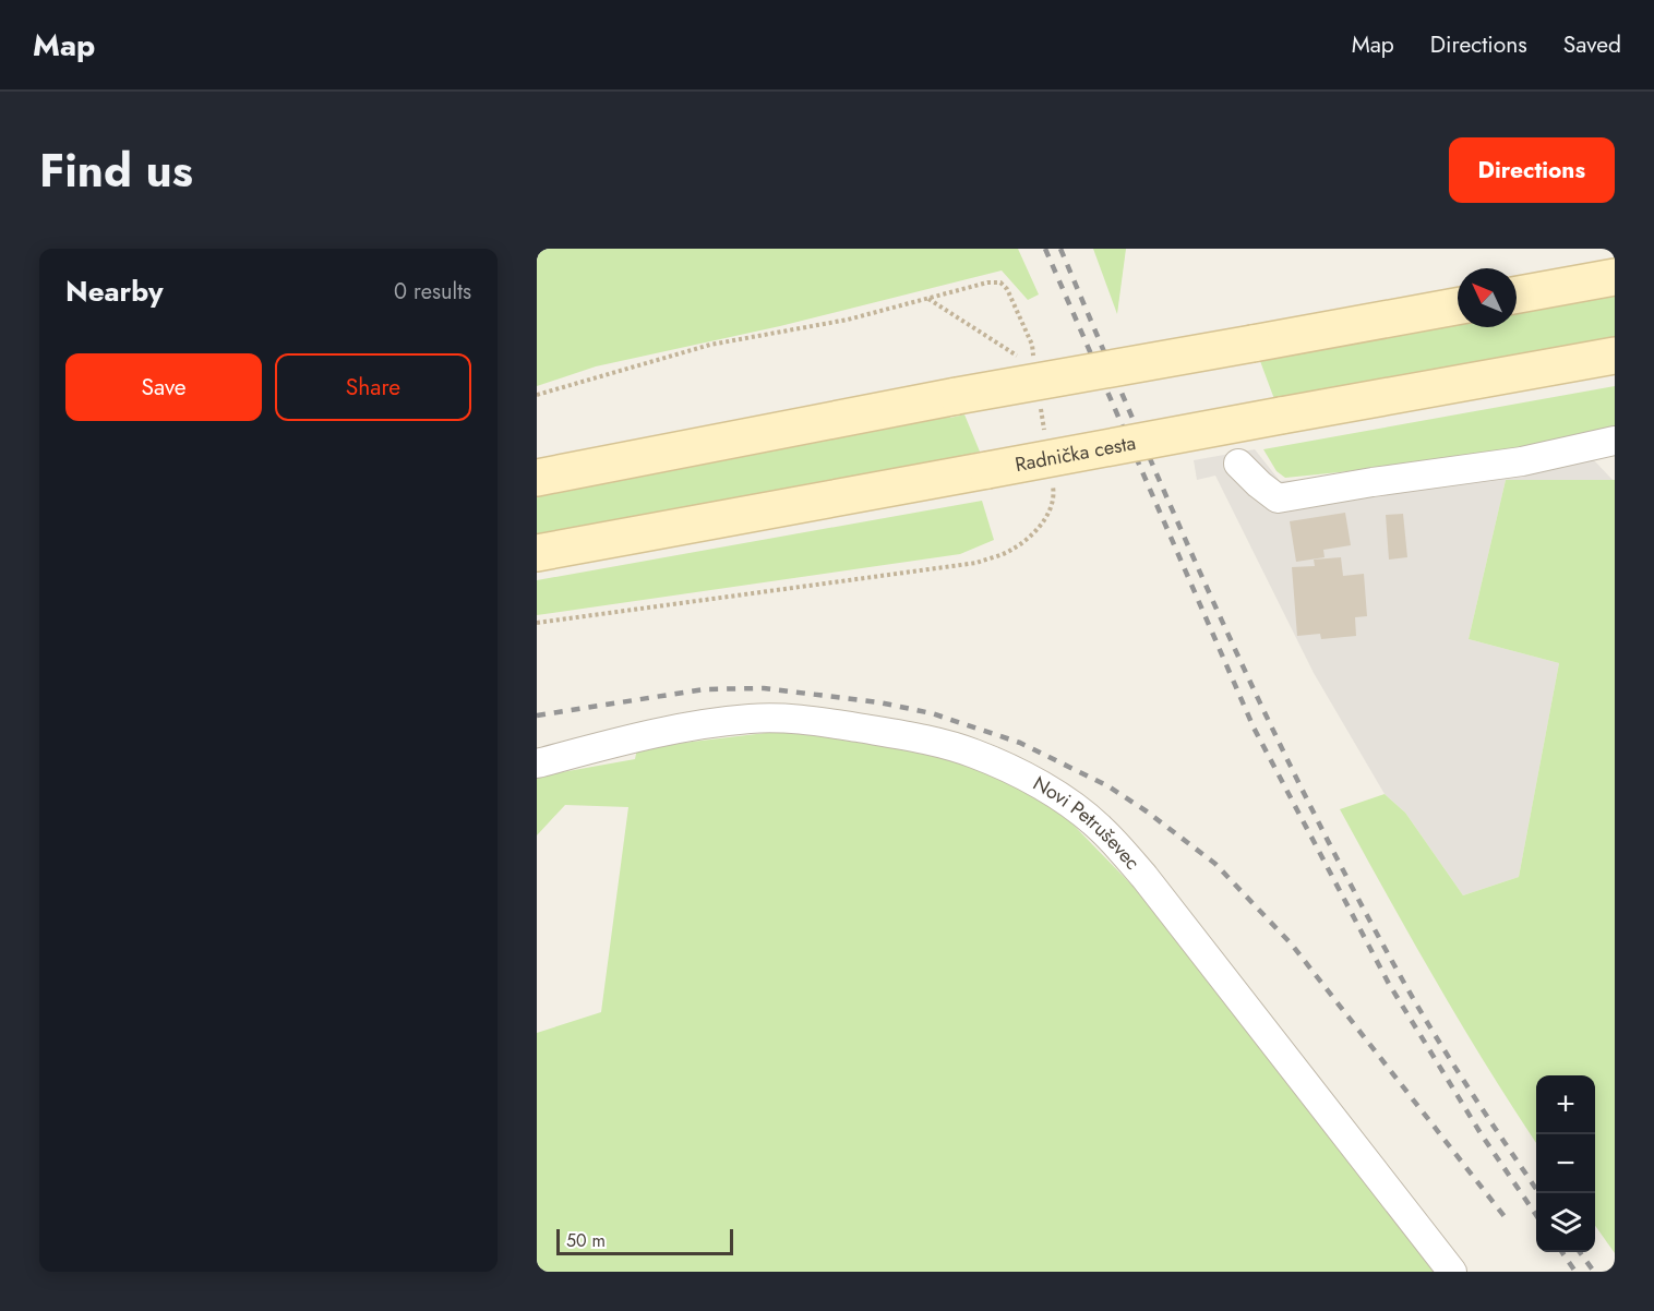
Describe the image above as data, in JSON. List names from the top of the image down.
{
  "streets": {
    "main road": ["Radnička cesta"],
    "street": ["Novi Petruševec"]
  },
  "scale_bar": "50 m",
  "north": "top left",
  "page": {
    "header": "Map",
    "nav": ["Map", "Directions", "Saved"],
    "title": "Find us",
    "buttons": [
      "Directions",
      ["Save", "Share"]
    ],
    "heading": ["Nearby", "0 results"],
    "map_buttons": ["+", "−"],
    "scale": "50 m"
  }
}
